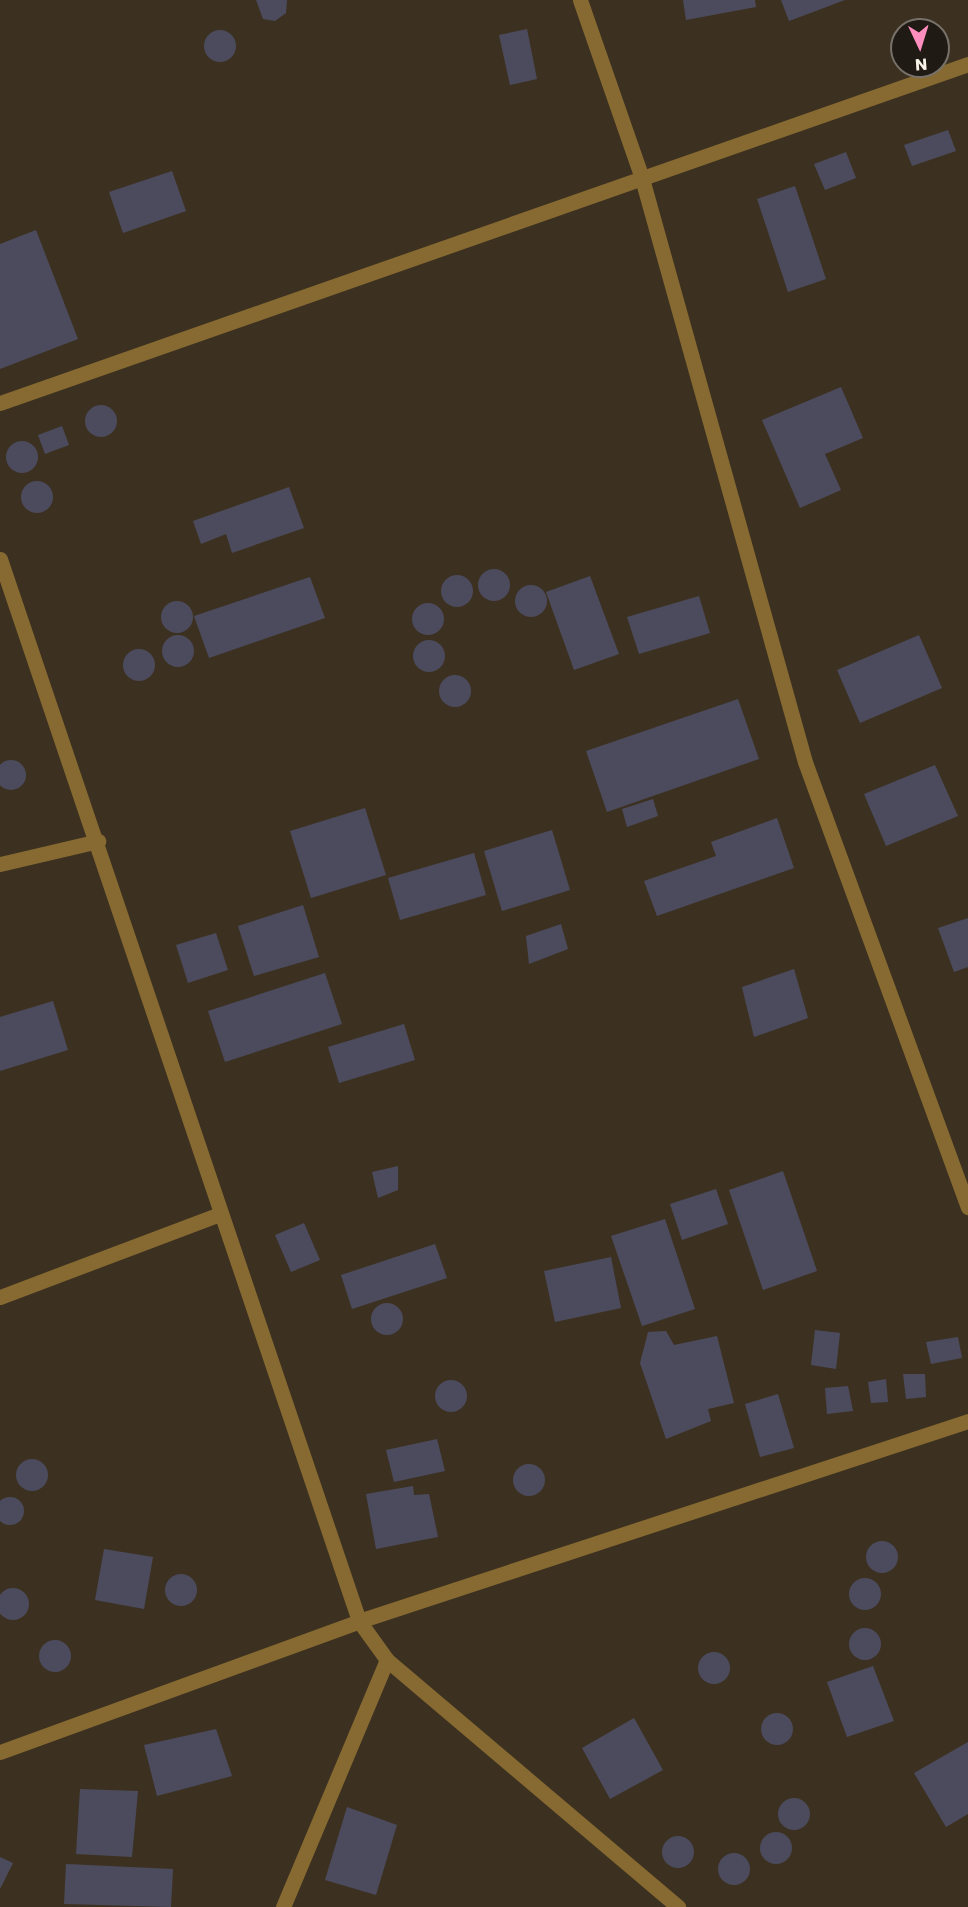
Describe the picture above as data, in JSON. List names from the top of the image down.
{
  "north": "bottom"
}
